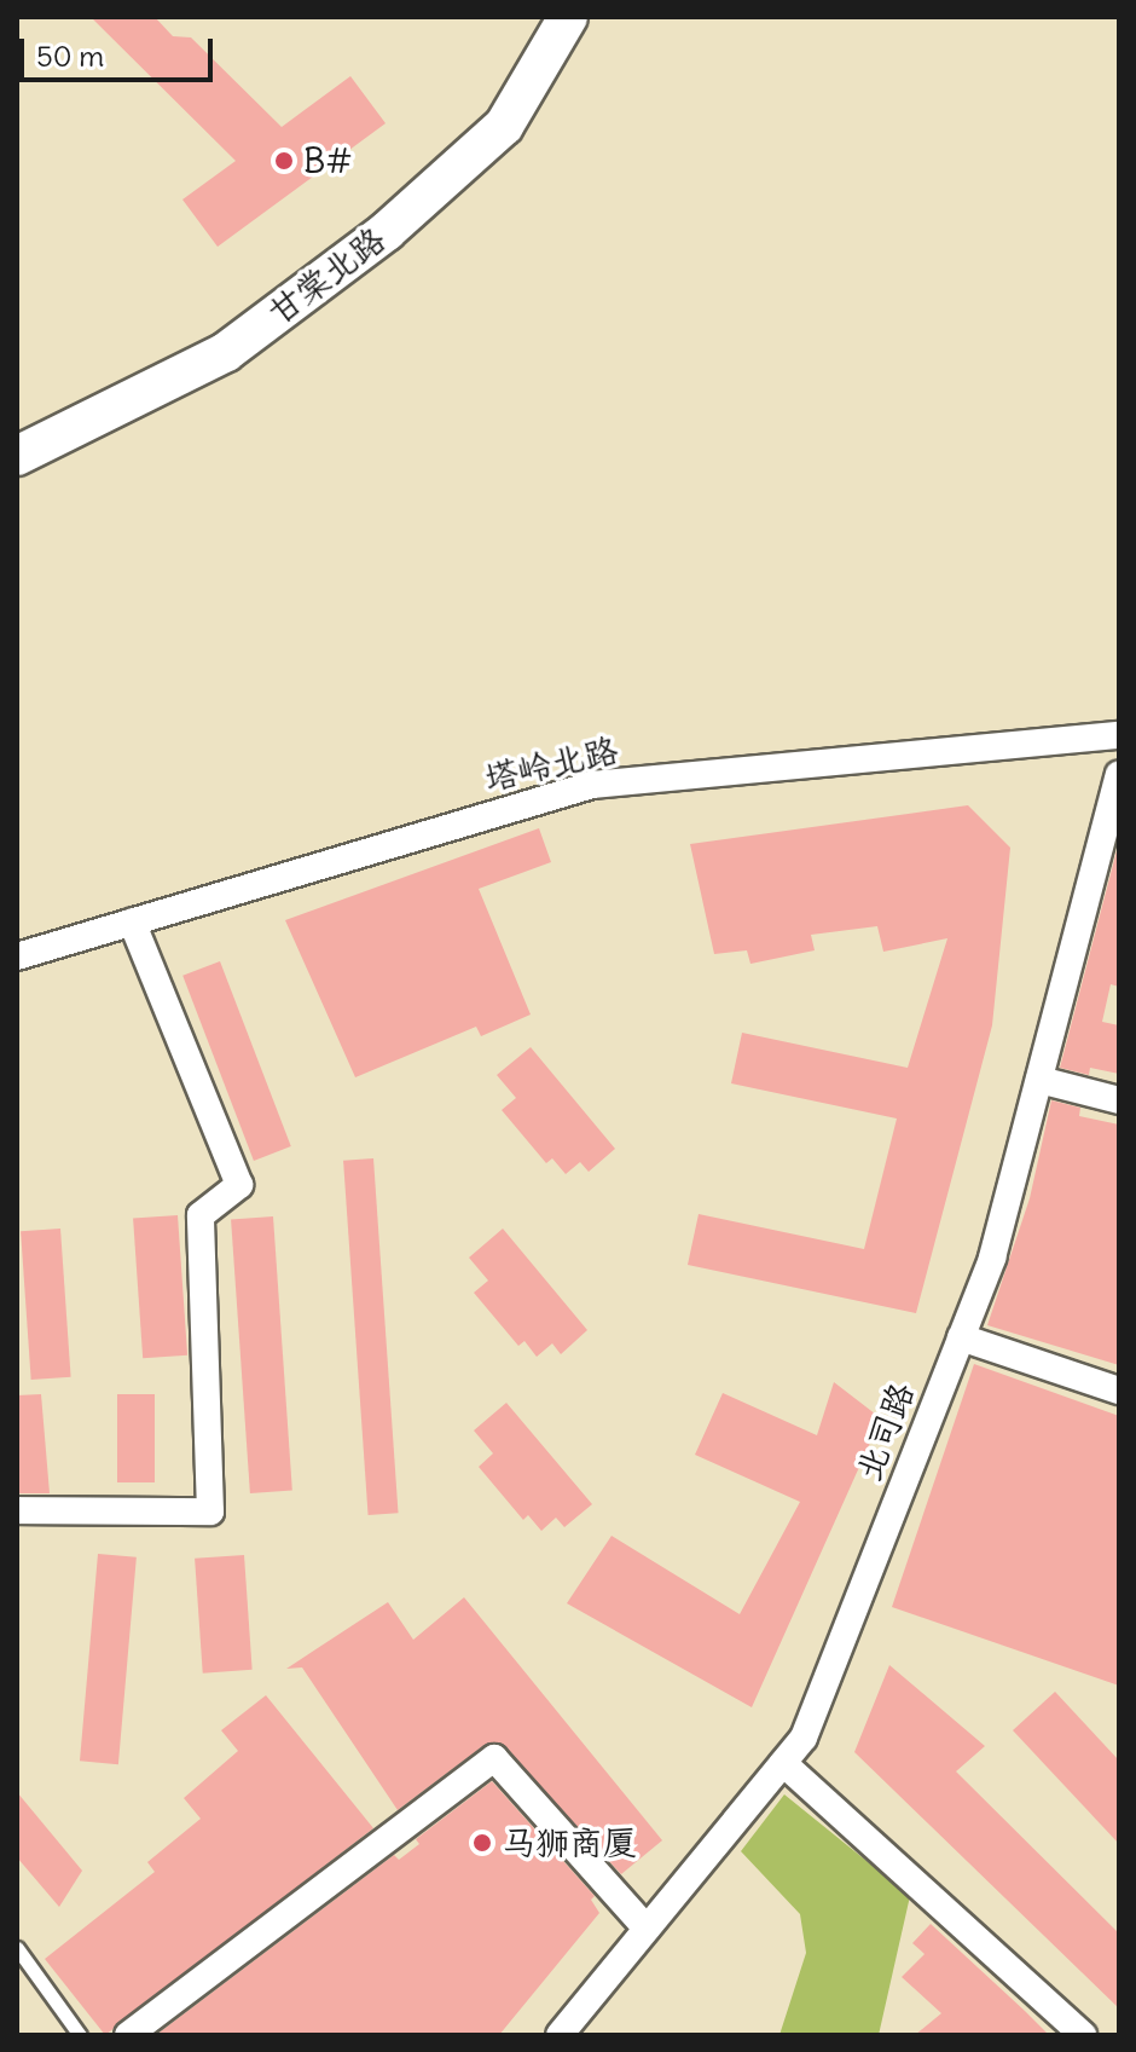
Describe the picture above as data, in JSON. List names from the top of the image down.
{
  "streets": {
    "street": ["甘棠北路", "塔岭北路", "北司路"]
  },
  "places": ["B#", "马狮商厦"],
  "scale_bar": "50 m"
}
